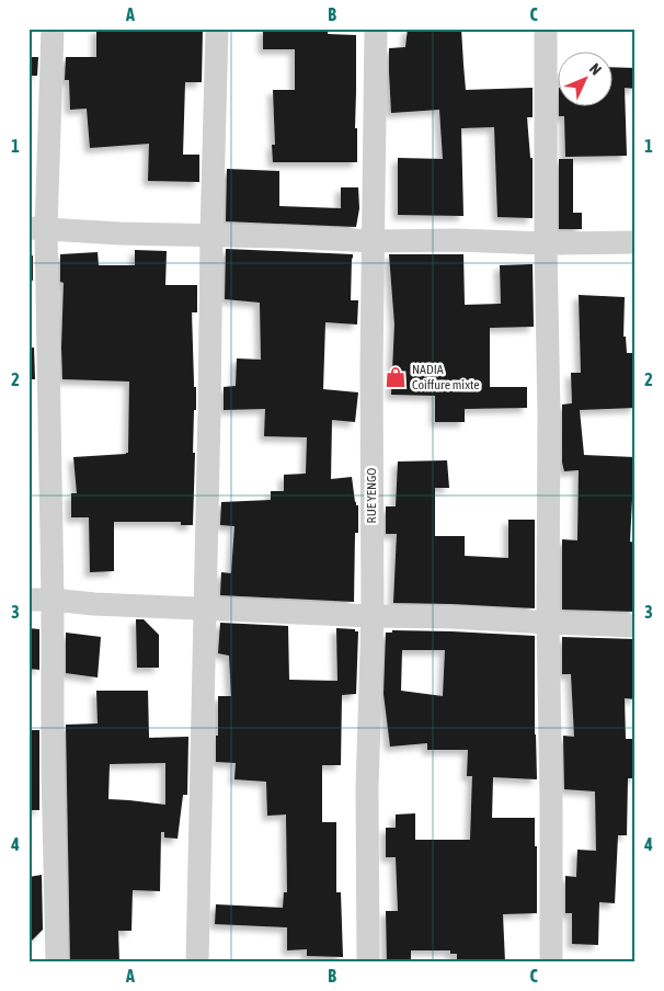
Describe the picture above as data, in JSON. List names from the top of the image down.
{
  "streets": {
    "street": ["RUE YENGO"]
  },
  "places": {
    "shop": ["NADIA Coiffure mixte"]
  },
  "north": "top right",
  "grid": {
    "columns": ["A", "B", "C"],
    "rows": [
      "1",
      "2",
      "3",
      "4"
    ]
  }
}
